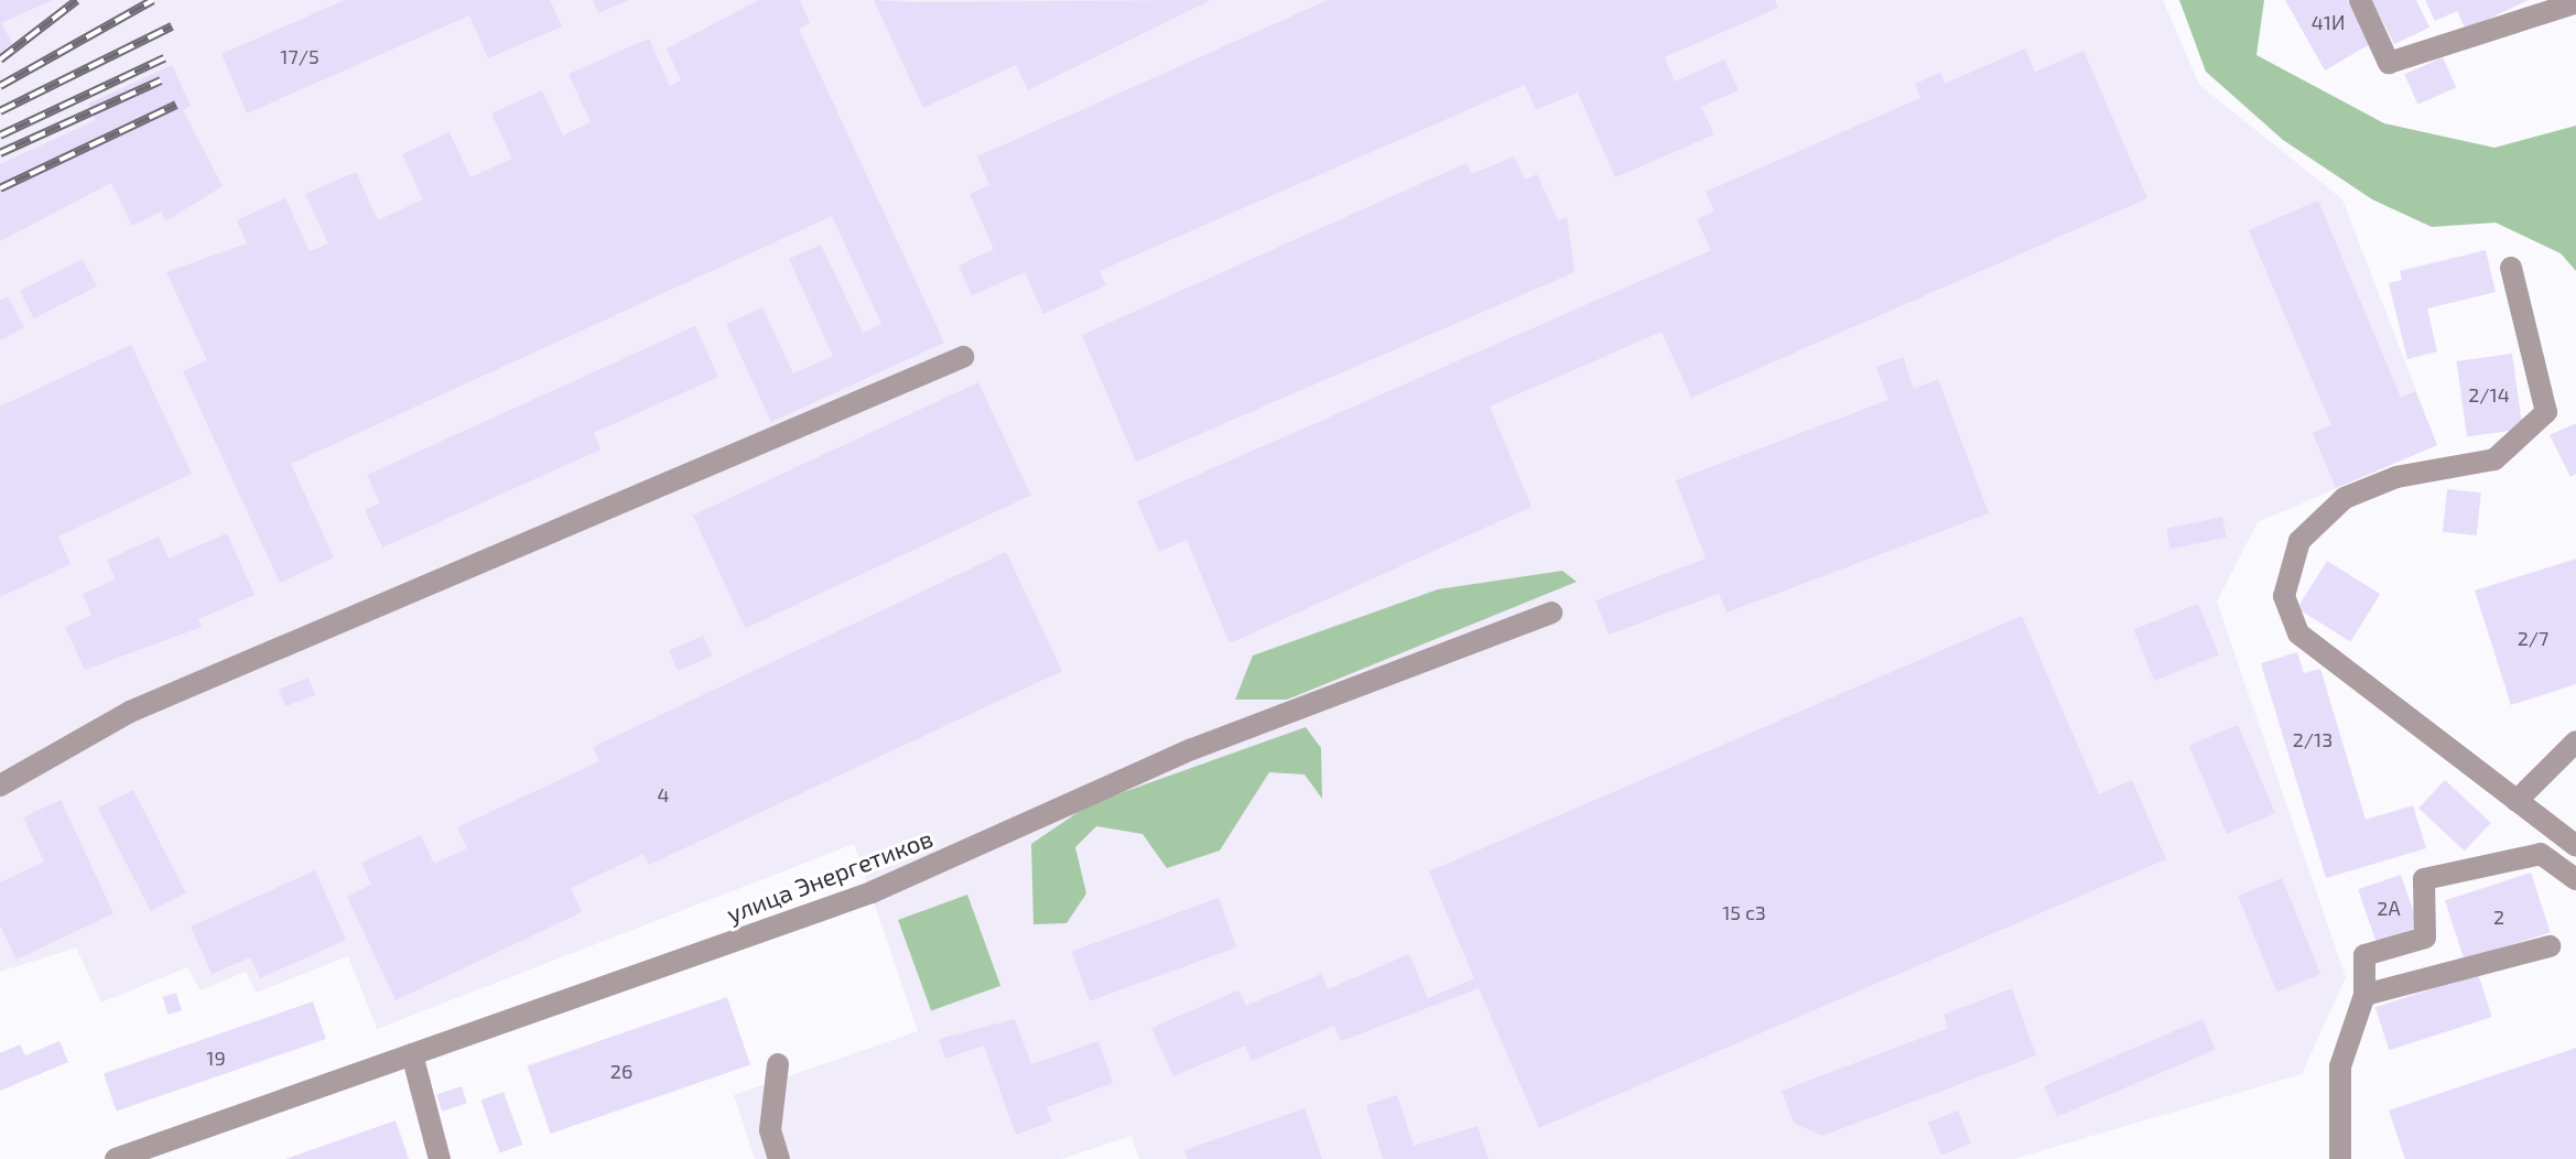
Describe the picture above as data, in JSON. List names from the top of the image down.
{
  "streets": {
    "street": ["улица Энергетиков"]
  },
  "house_numbers": [
    "41И",
    "17/5",
    "2/14",
    "2/7",
    "2/13",
    "4",
    "2А",
    "15 с3",
    "2",
    "19",
    "26"
  ]
}
